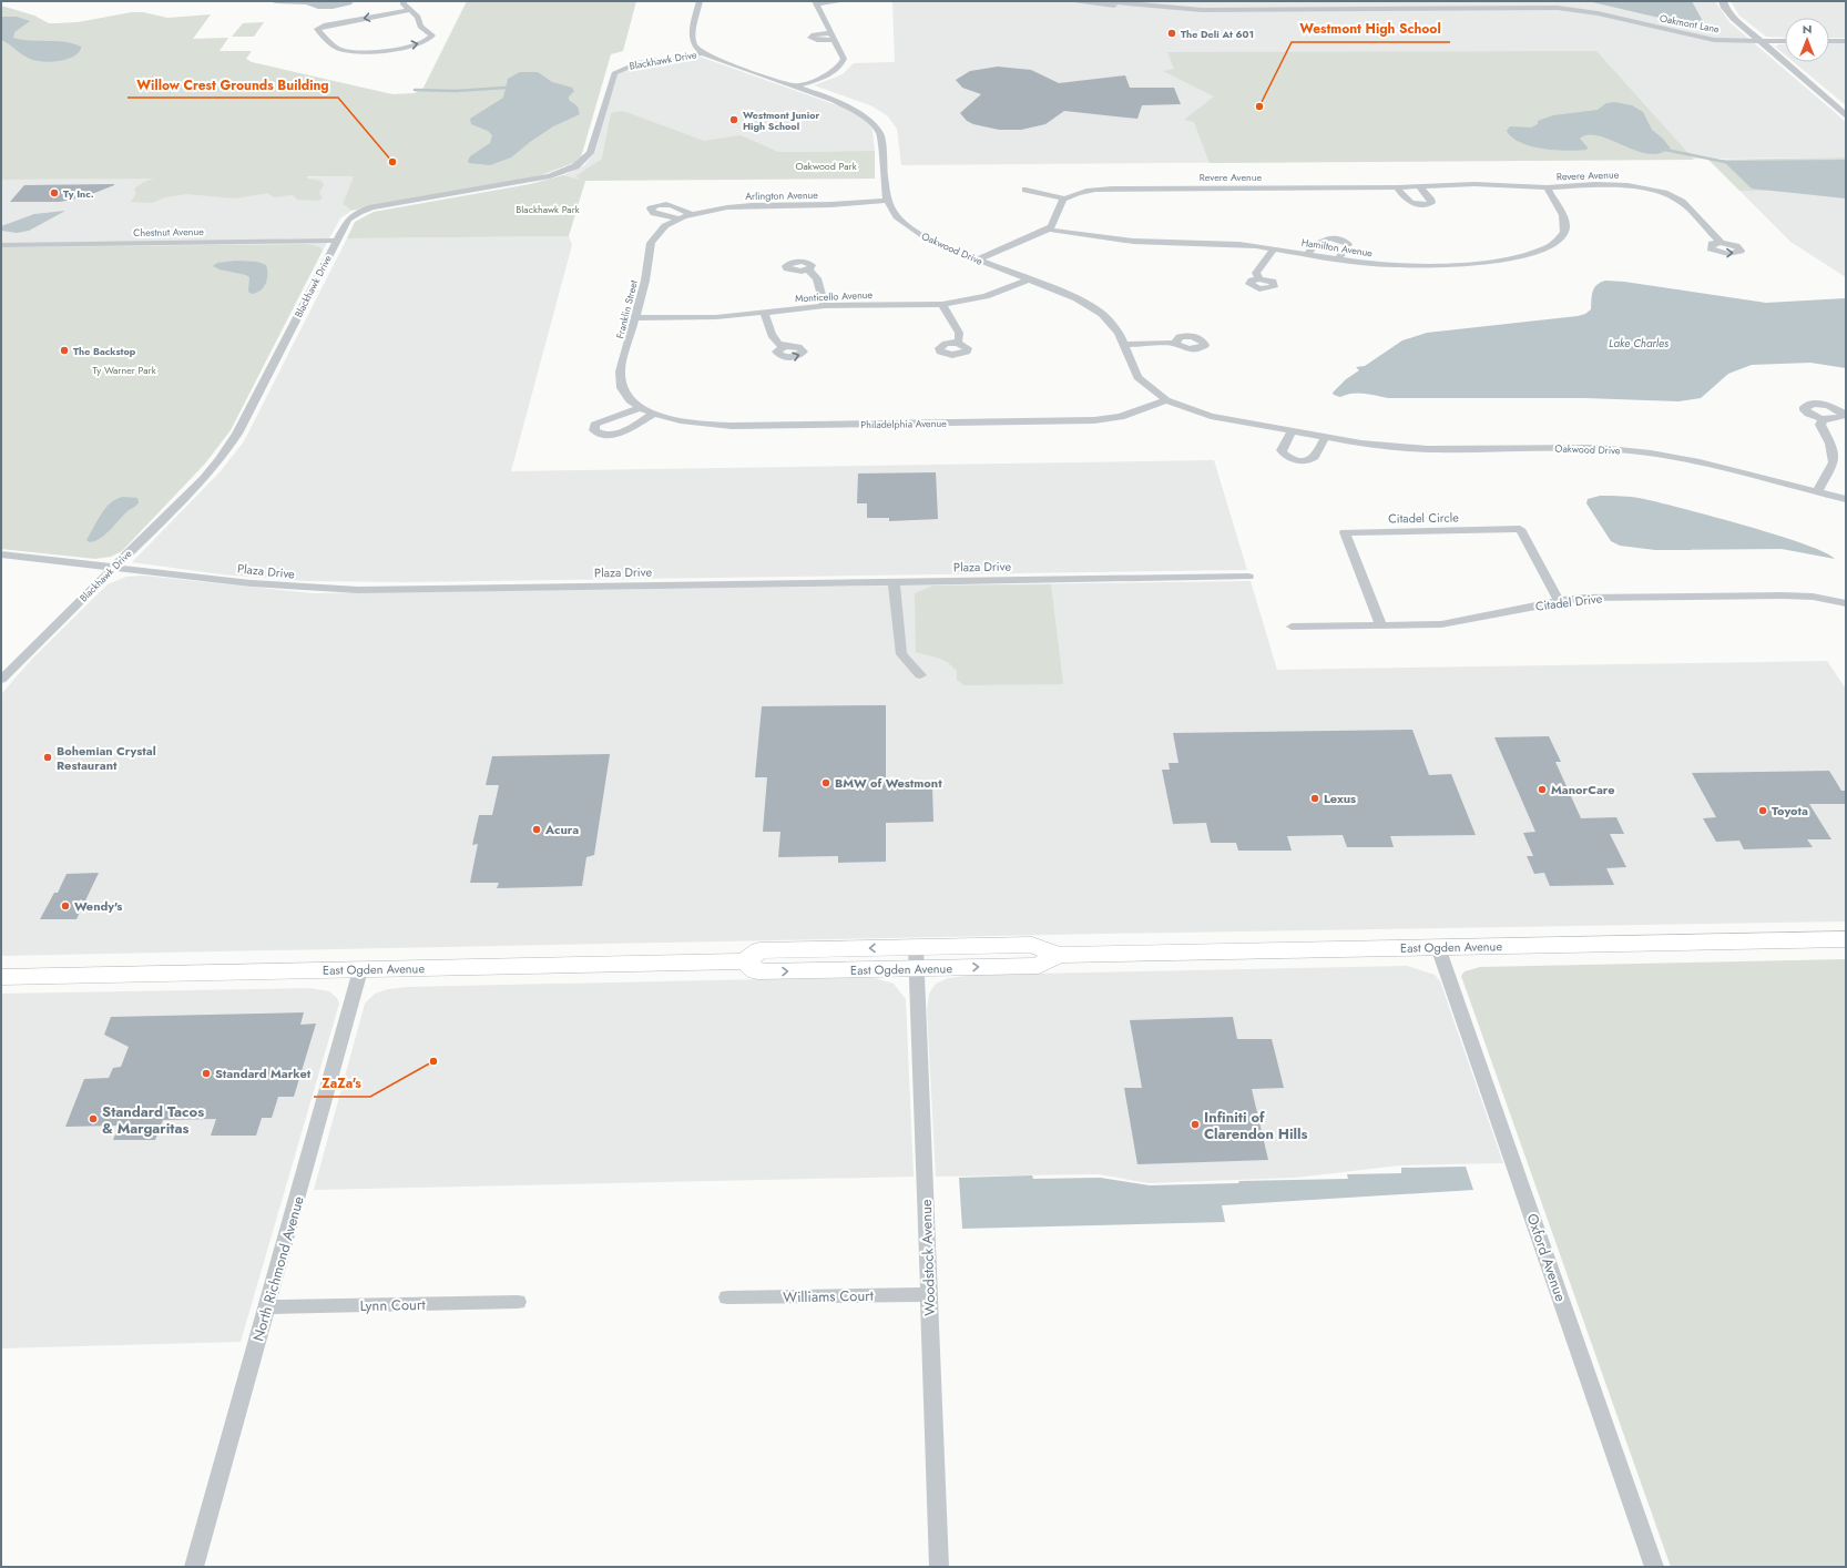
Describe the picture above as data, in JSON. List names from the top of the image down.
{
  "streets": {
    "main road": ["East Ogden Avenue"],
    "street": [
      "Oakmont Lane",
      "Blackhawk Drive",
      "Revere Avenue",
      "Arlington Avenue",
      "Chestnut Avenue",
      "Hamilton Avenue",
      "Oakwood Drive",
      "Monticello Avenue",
      "Franklin Street",
      "Philadelphia Avenue",
      "Citadel Circle",
      "Plaza Drive",
      "Citadel Drive",
      "Woodstock Avenue",
      "Oxford Avenue",
      "North Richmond Avenue",
      "Williams Court",
      "Lynn Court"
    ]
  },
  "crossings": [
    ["Blackhawk Drive", "Chestnut Avenue"],
    ["Blackhawk Drive", "Oakwood Drive"],
    ["Blackhawk Drive", "Plaza Drive"],
    ["Revere Avenue", "Hamilton Avenue"],
    ["Arlington Avenue", "Oakwood Drive"],
    ["Arlington Avenue", "Franklin Street"],
    ["Oakwood Drive", "Monticello Avenue"],
    ["Oakwood Drive", "Philadelphia Avenue"],
    ["Monticello Avenue", "Franklin Street"],
    ["Franklin Street", "Philadelphia Avenue"],
    ["Citadel Circle", "Citadel Drive"],
    ["East Ogden Avenue", "Woodstock Avenue"],
    ["East Ogden Avenue", "Oxford Avenue"],
    ["East Ogden Avenue", "North Richmond Avenue"],
    ["Woodstock Avenue", "Williams Court"],
    ["North Richmond Avenue", "Lynn Court"]
  ],
  "water": ["Lake Charles"],
  "parks": ["Oakwood Park", "Blackhawk Park", "Ty Warner Park"],
  "places": [
    "The Deli At 601",
    "Westmont High School",
    "Westmont Junior High School",
    "Willow Crest Grounds Building",
    "Ty Inc.",
    "The Backstop",
    "Bohemian Crystal Restaurant",
    "BMW of Westmont",
    "ManorCare",
    "Lexus",
    "Toyota",
    "Acura",
    "Wendy's",
    "ZaZa's",
    "Standard Market",
    "Standard Tacos & Margaritas",
    "Infiniti of Clarendon Hills"
  ],
  "north": "top"
}
